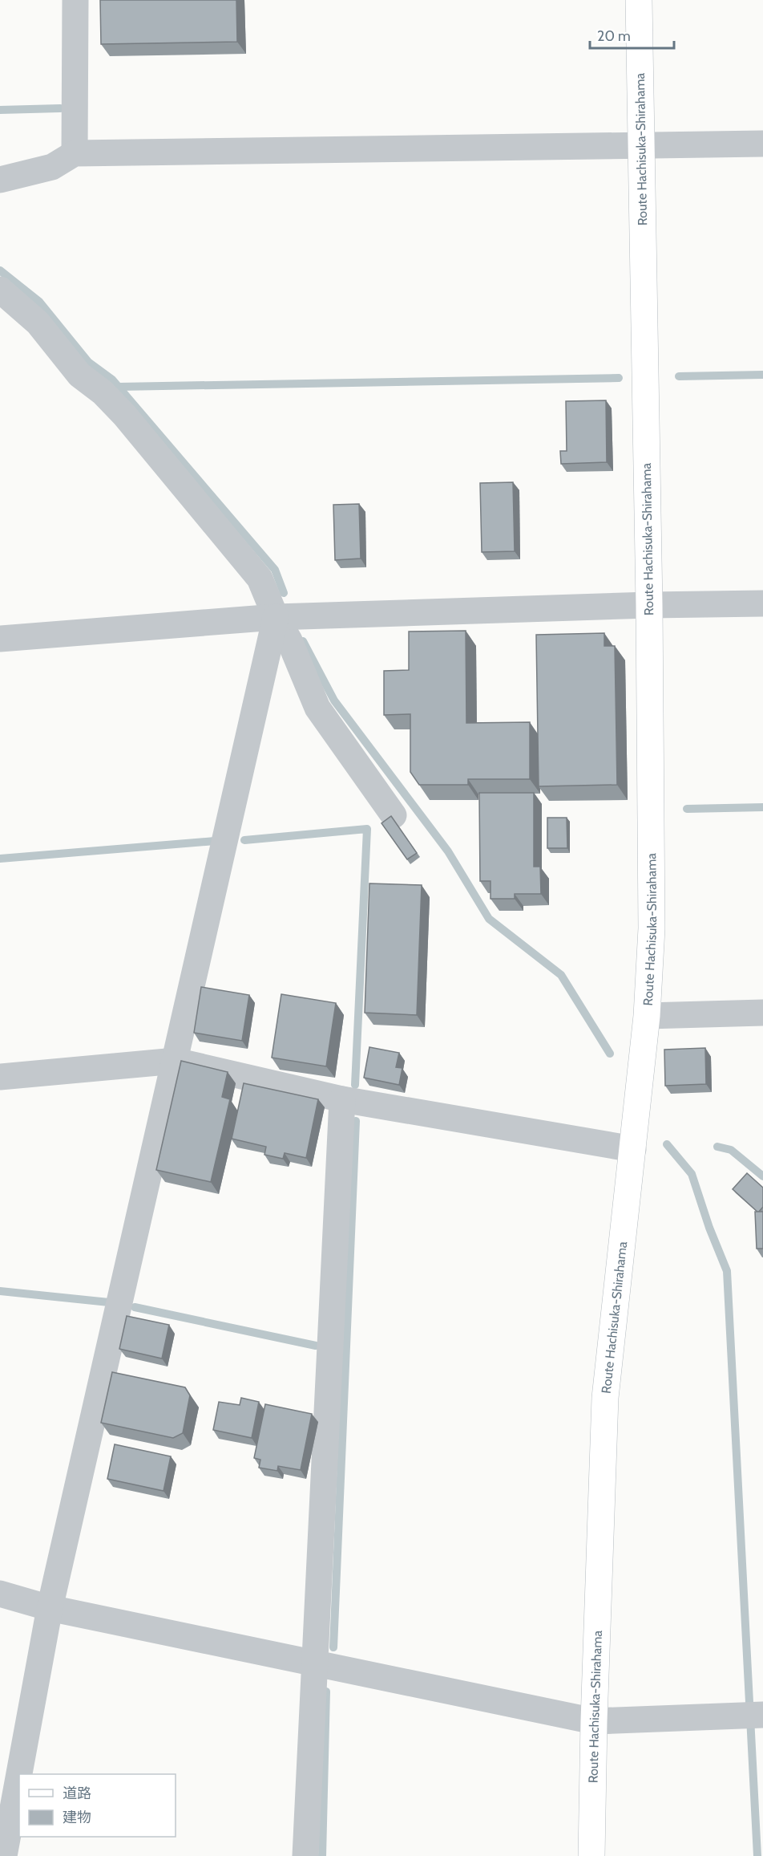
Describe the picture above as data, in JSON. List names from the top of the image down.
{
  "streets": {
    "main road": ["Route Hachisuka-Shirahama"]
  },
  "legend": ["道路", "建物"],
  "scale_bar": "20 m"
}
